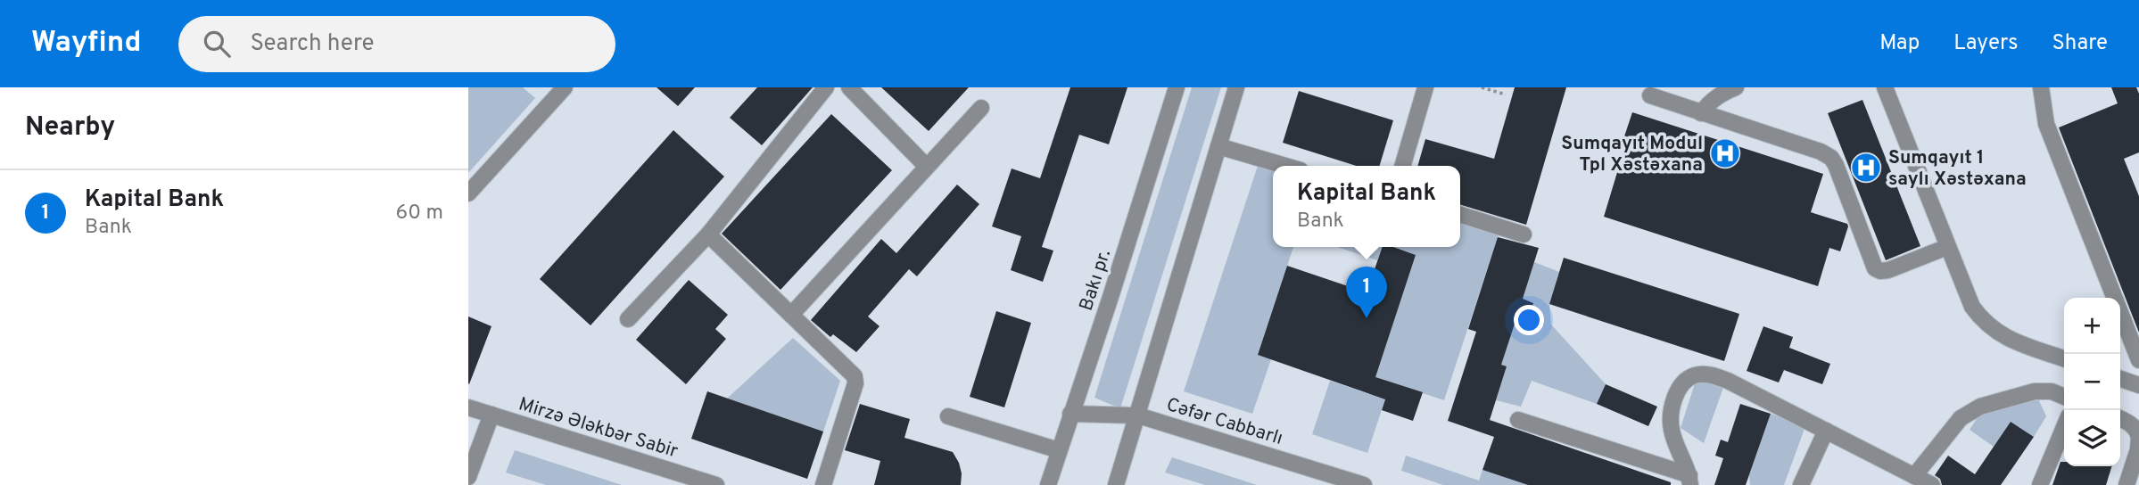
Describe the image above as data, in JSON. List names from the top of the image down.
{
  "streets": {
    "street": ["Bakı pr.", "Cəfər Cabbarlı", "Mirzə Ələkbər Sabir"]
  },
  "crossings": [
    ["Bakı pr.", "Cəfər Cabbarlı"]
  ],
  "places": {
    "hospital": ["Sumqayıt Modul Tpl Xəstəxana", "Sumqayıt 1 saylı Xəstəxana"]
  },
  "page": {
    "header": "Wayfind",
    "search": "Search here",
    "nav": ["Map", "Layers", "Share"],
    "heading": "Nearby",
    "popup": ["Kapital Bank", "Bank"],
    "list": [
      {
        "mark": "1",
        "name": "Kapital Bank",
        "note": "Bank",
        "value": "60 m"
      }
    ],
    "pins": "1",
    "map_buttons": ["+", "−"]
  }
}
